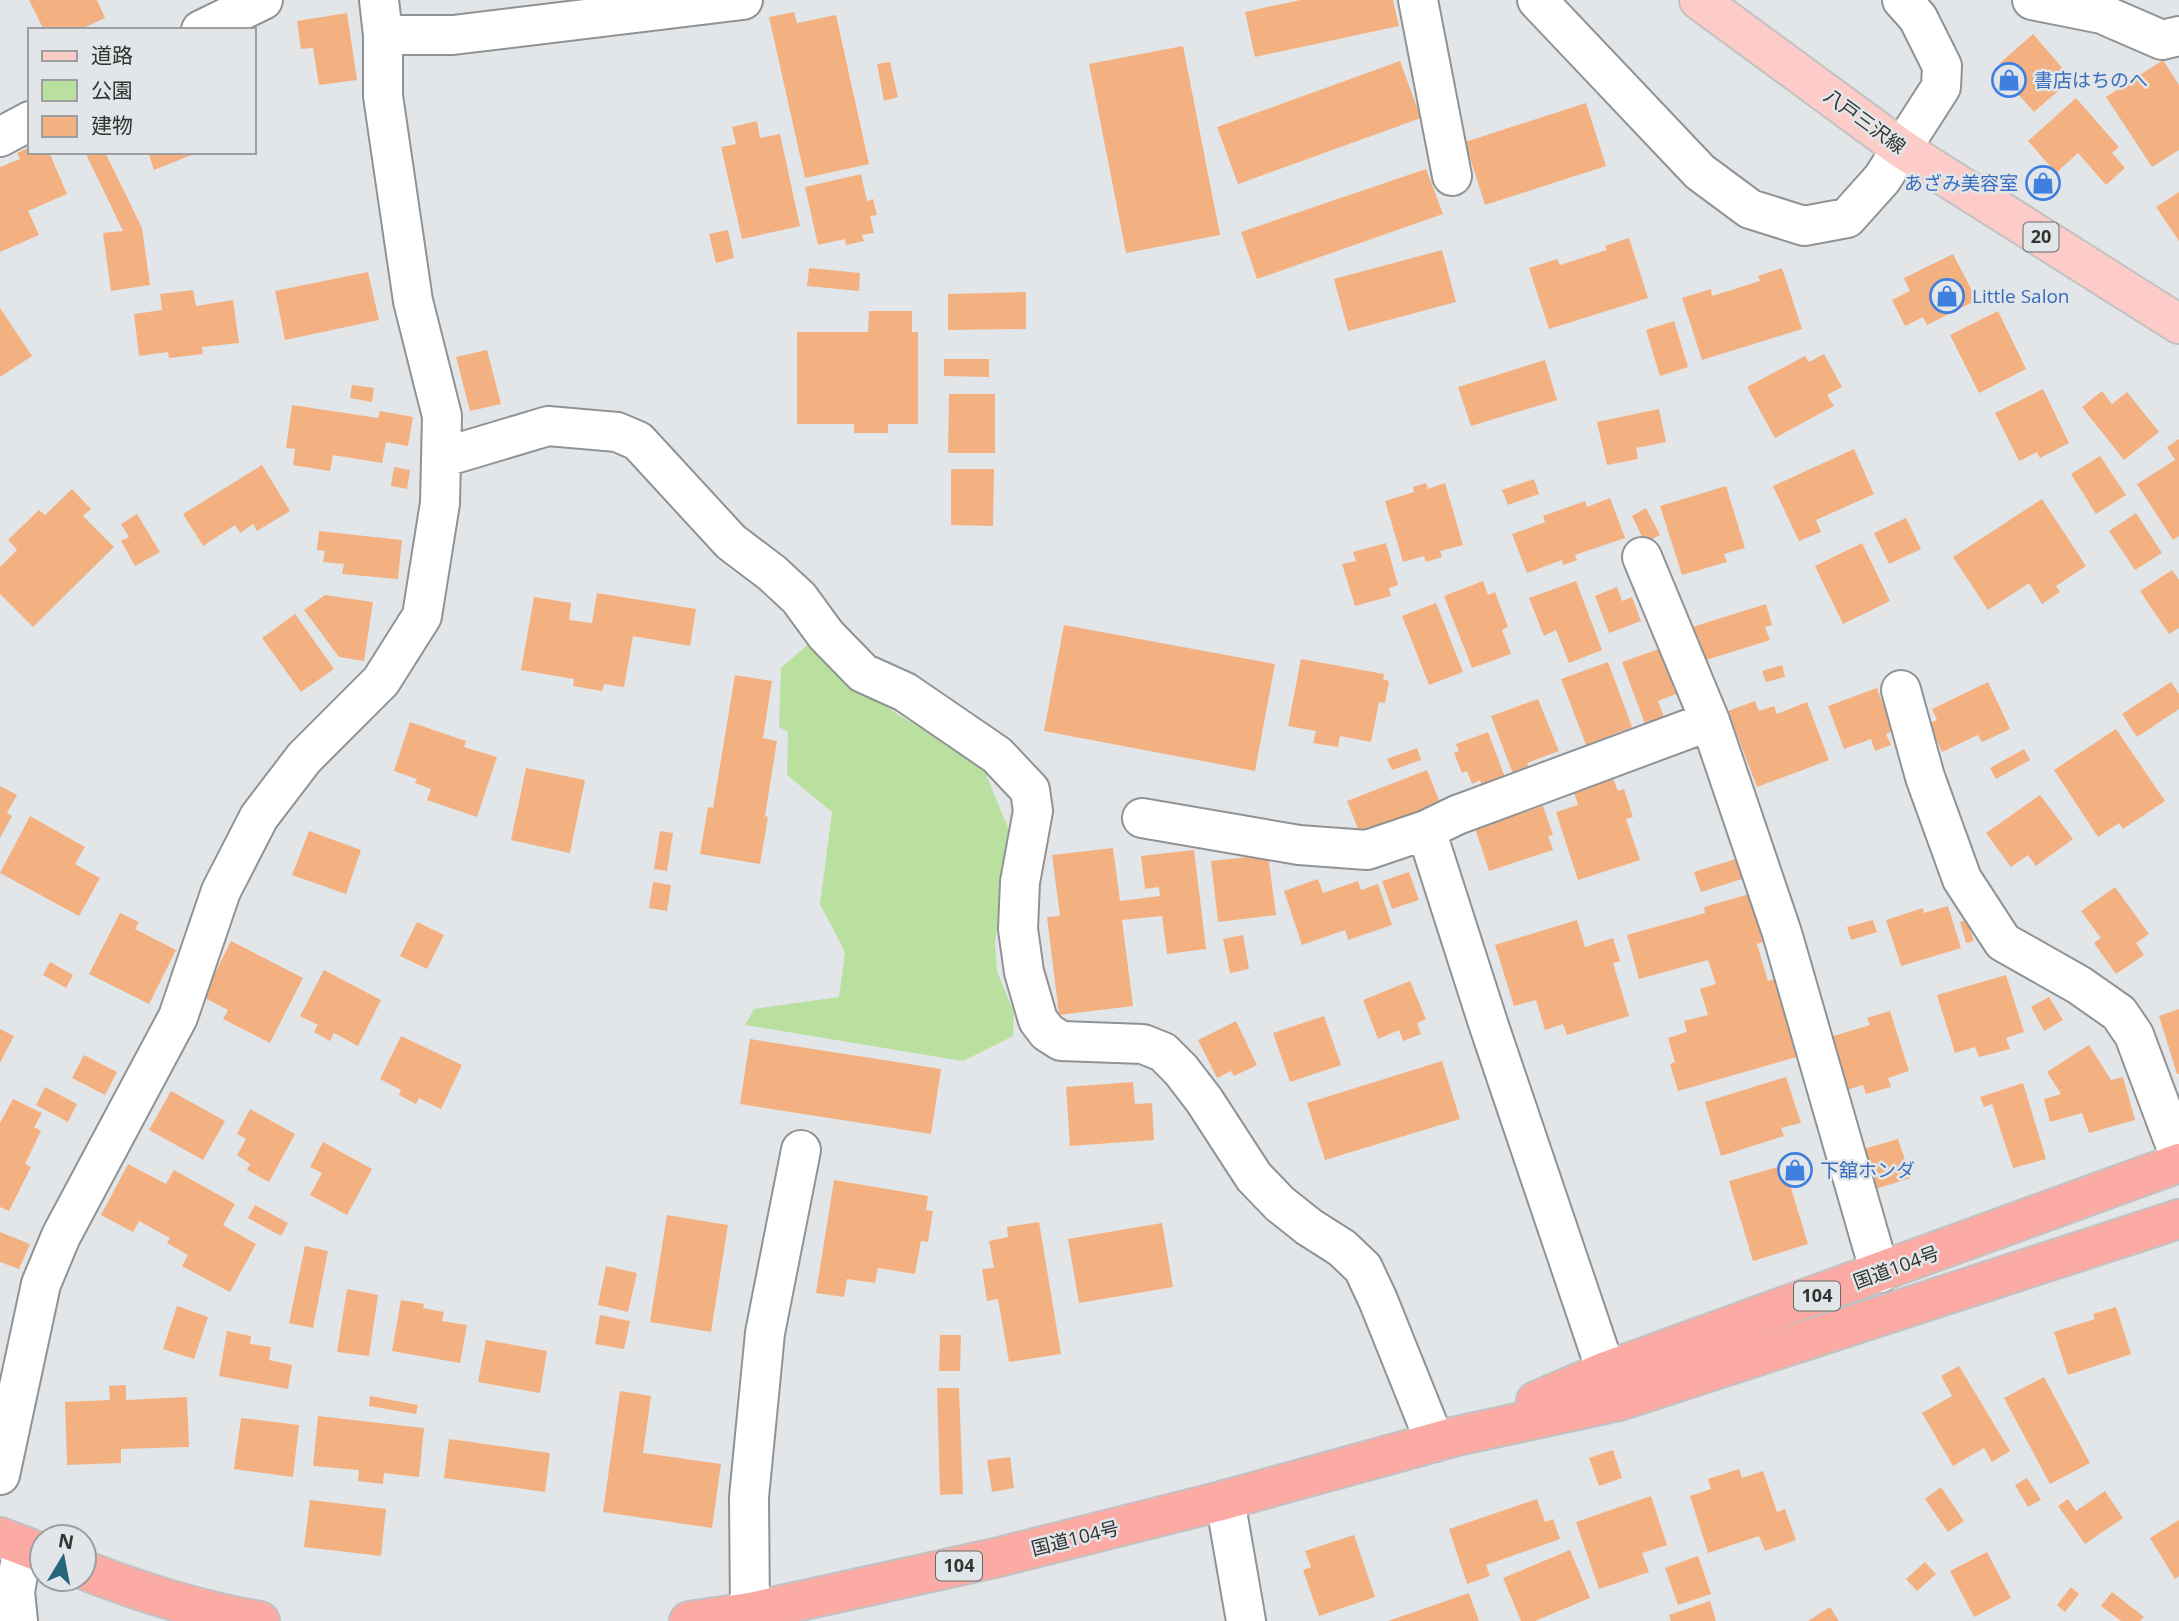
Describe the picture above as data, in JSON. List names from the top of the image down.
{
  "streets": {
    "highway": ["国道104号", "104"],
    "main road": ["八戸三沢線", "20"]
  },
  "places": {
    "shop": [
      "書店はちのへ",
      "あざみ美容室",
      "Little Salon",
      "下舘ホンダ"
    ]
  },
  "legend": ["道路", "公園", "建物"],
  "north": "top"
}
